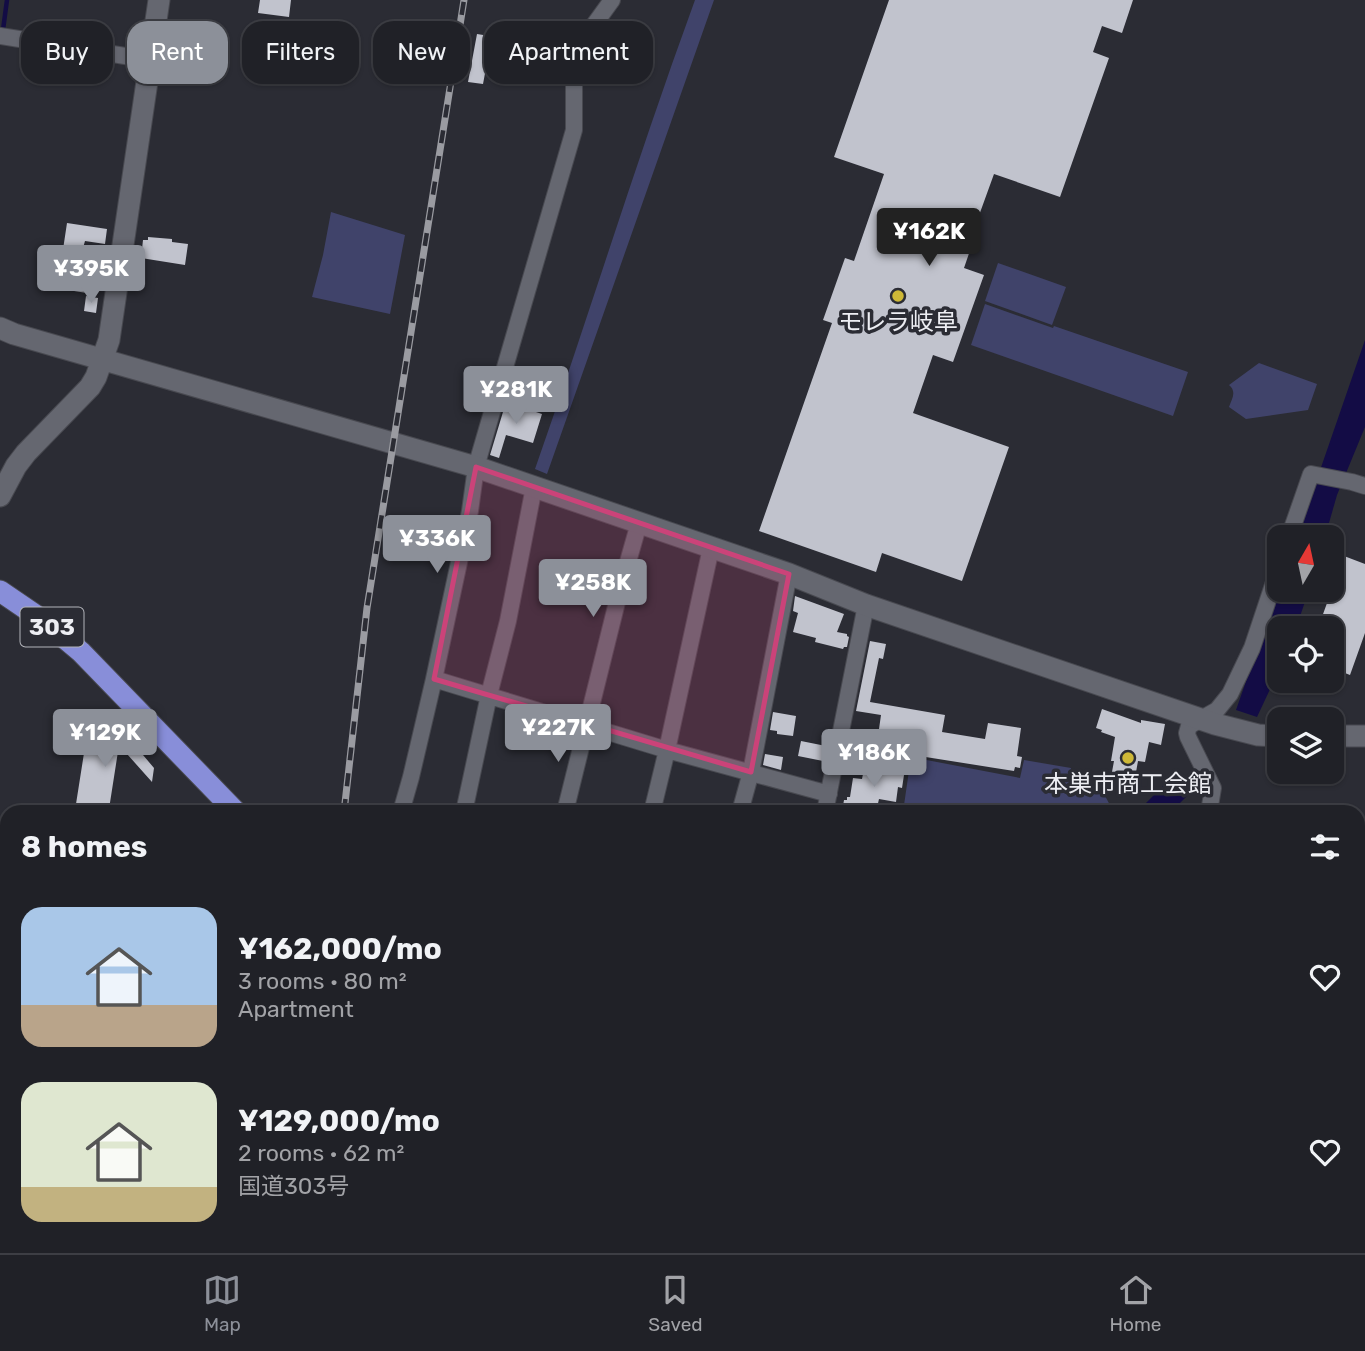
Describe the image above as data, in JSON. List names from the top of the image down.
{
  "streets": {
    "highway": ["303"]
  },
  "places": ["モレラ岐阜", "本巣市商工会館"],
  "north": "top",
  "page": {
    "chip": [
      "Buy",
      "Rent",
      "Filters",
      "New",
      "Apartment"
    ],
    "price": [
      "¥162K",
      "¥395K",
      "¥281K",
      "¥336K",
      "¥258K",
      "¥227K",
      "¥129K",
      "¥186K"
    ],
    "heading": "8 homes",
    "list": [
      {
        "name": "¥162,000/mo",
        "note": "3 rooms · 80 m² · Apartment"
      },
      {
        "name": "¥129,000/mo",
        "note": "2 rooms · 62 m² · 国道303号"
      }
    ],
    "tabs": ["Map", "Saved", "Home"]
  }
}
